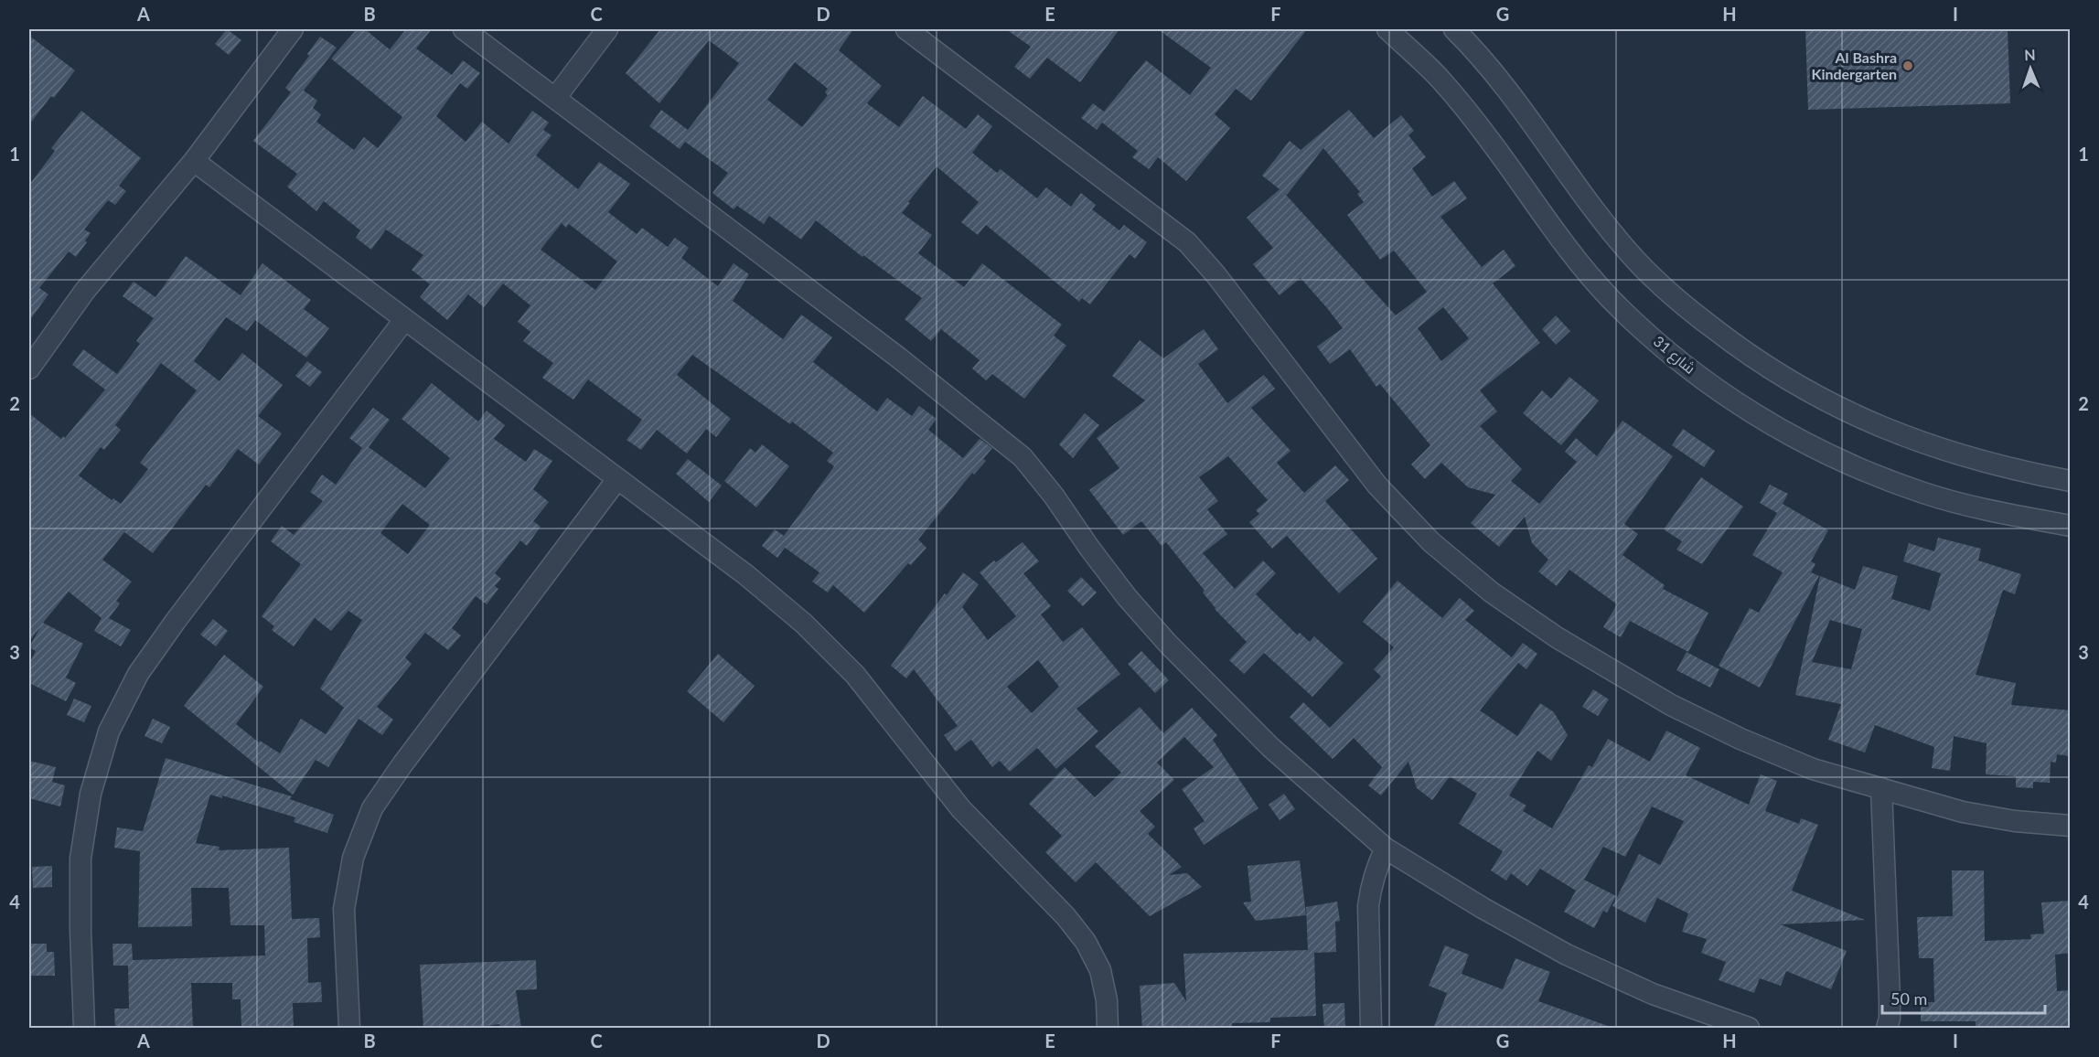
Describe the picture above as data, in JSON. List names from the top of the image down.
{
  "streets": {
    "street": ["شارع 31"]
  },
  "places": ["Al Bashra Kindergarten"],
  "scale_bar": "50 m",
  "north": "top",
  "grid": {
    "columns": [
      "A",
      "B",
      "C",
      "D",
      "E",
      "F",
      "G",
      "H",
      "I"
    ],
    "rows": [
      "1",
      "2",
      "3",
      "4"
    ]
  }
}
